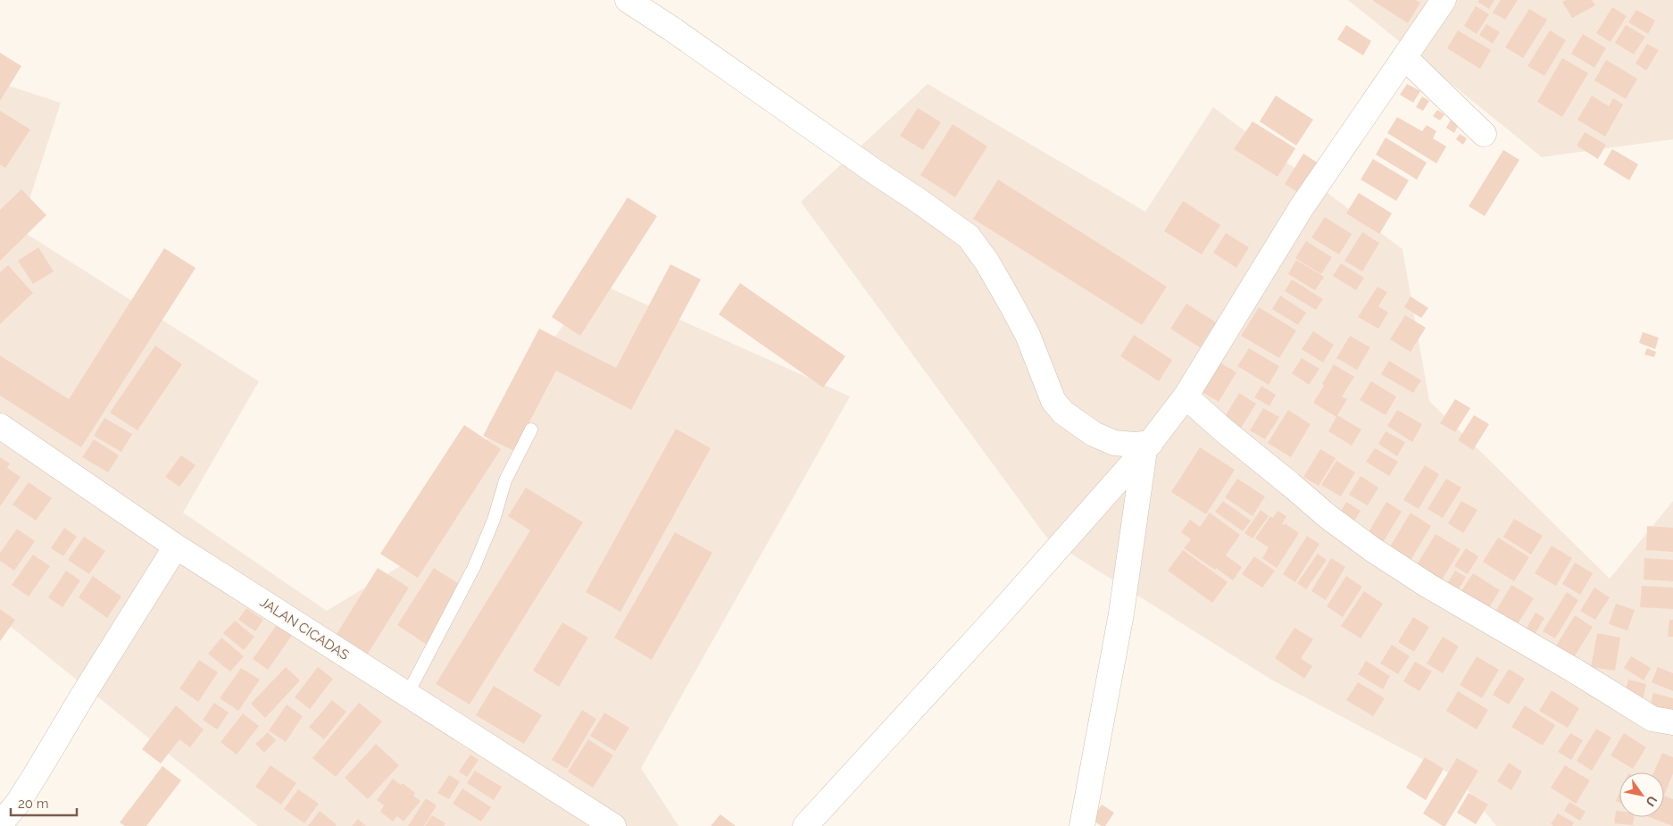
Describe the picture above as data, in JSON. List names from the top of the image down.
{
  "streets": {
    "street": ["JALAN CICADAS"]
  },
  "scale_bar": "20 m",
  "north": "bottom right"
}
